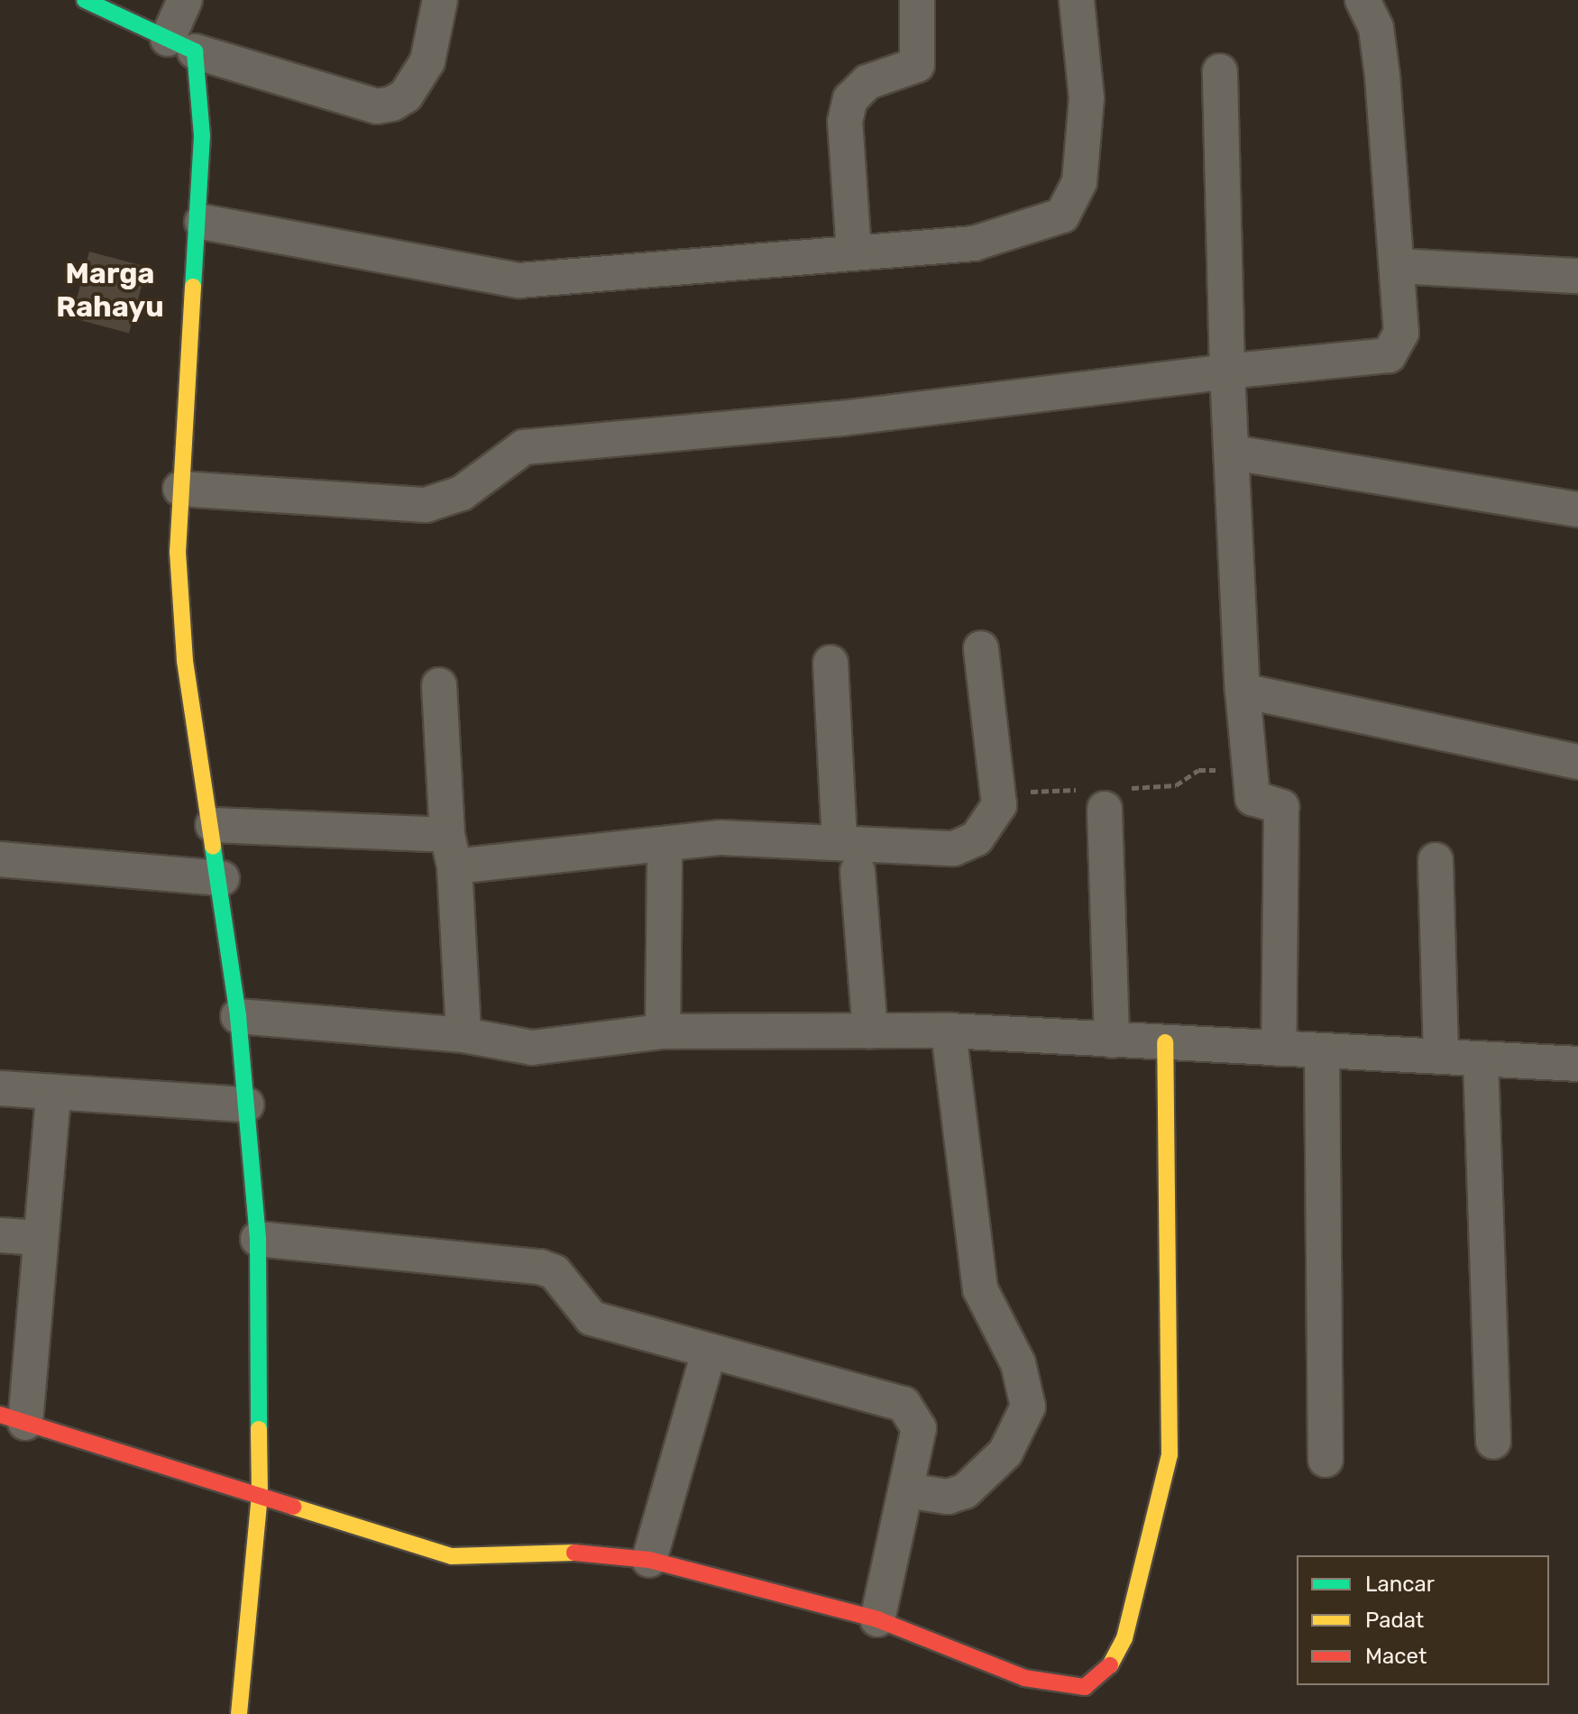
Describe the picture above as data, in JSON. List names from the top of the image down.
{
  "districts": ["Marga Rahayu"],
  "legend": ["Lancar", "Padat", "Macet"]
}
